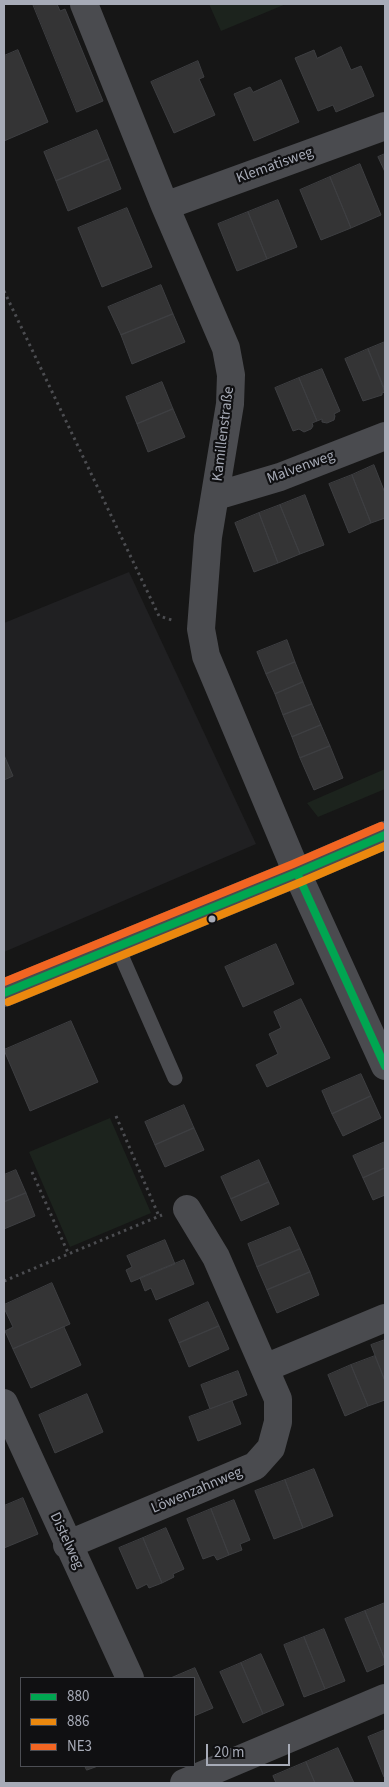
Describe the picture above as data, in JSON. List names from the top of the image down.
{
  "streets": {
    "street": [
      "Klematisweg",
      "Kamillenstraße",
      "Malvenweg",
      "Löwenzahnweg",
      "Distelweg"
    ]
  },
  "crossings": [
    ["Klematisweg", "Kamillenstraße"],
    ["Kamillenstraße", "Malvenweg"],
    ["Löwenzahnweg", "Distelweg"]
  ],
  "lines": ["transit line NE3", "transit line 880", "transit line 886"],
  "legend": ["880", "886", "NE3"],
  "scale_bar": "20 m"
}
